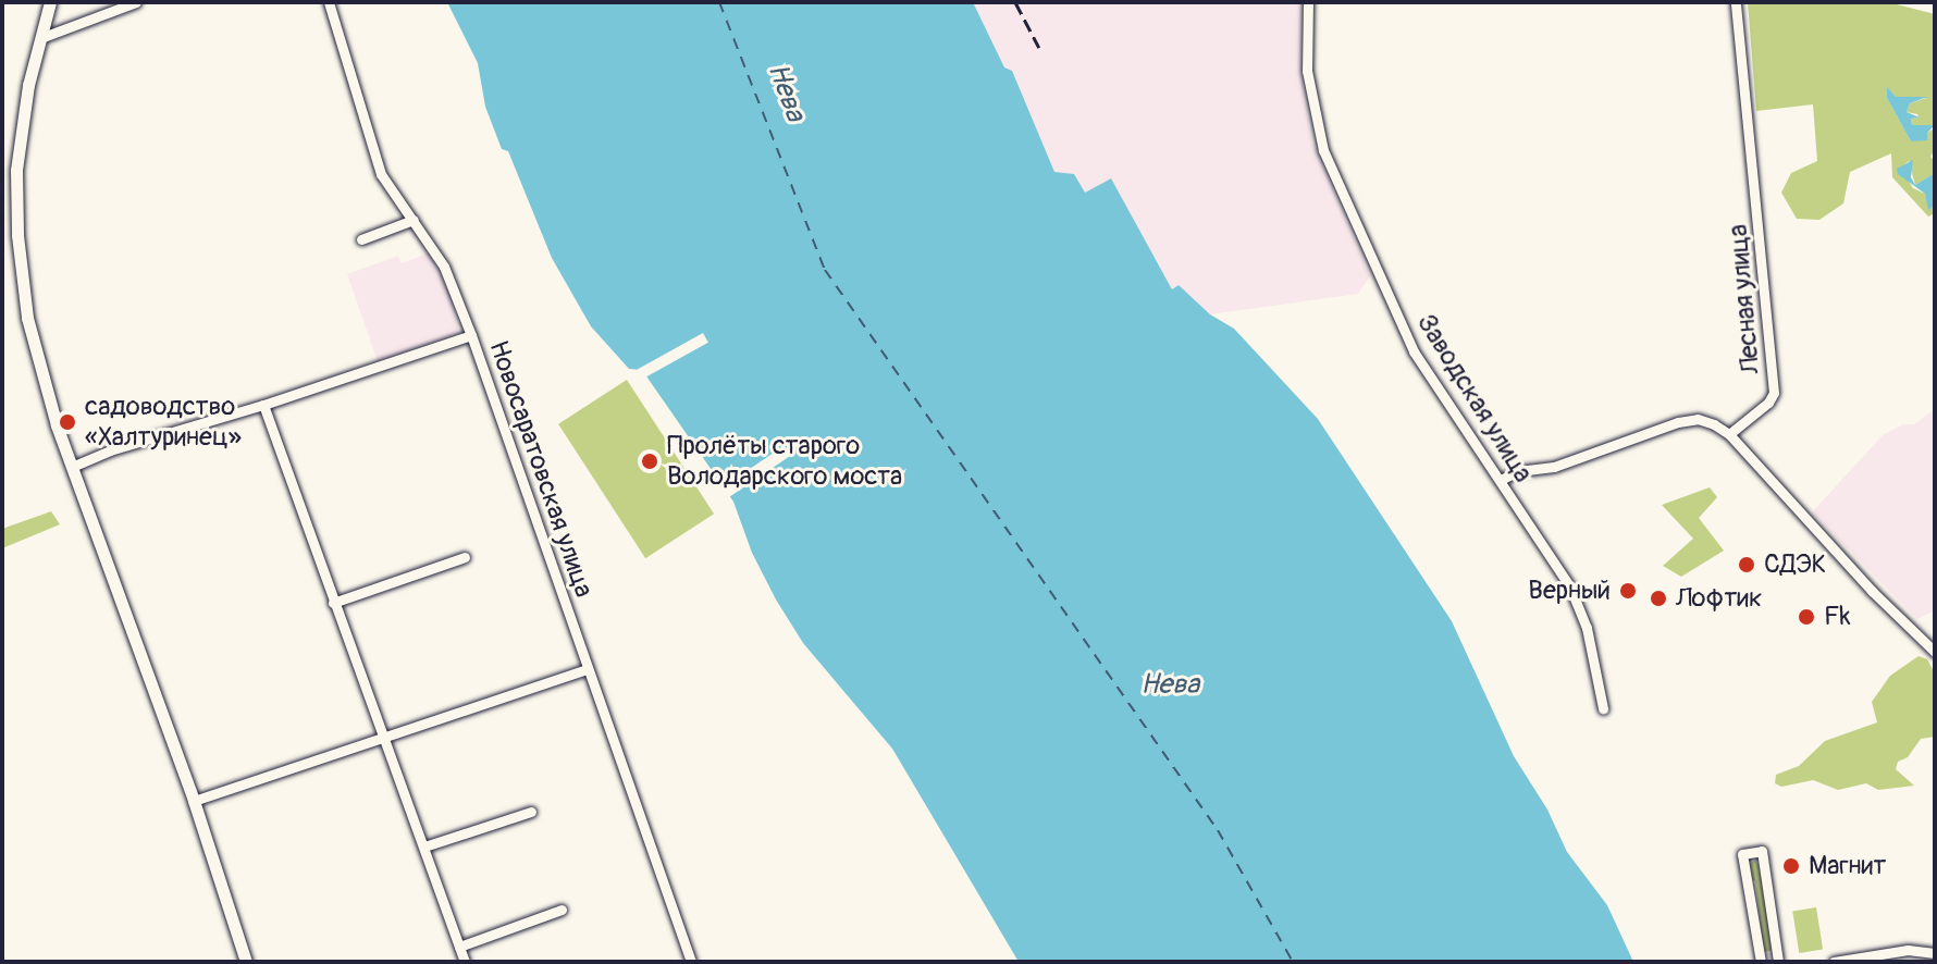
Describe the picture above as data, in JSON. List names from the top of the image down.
{
  "streets": {
    "street": ["Лесная улица", "Заводская улица", "Новосаратовская улица"]
  },
  "water": ["Нева"],
  "places": [
    "садоводство «Халтуринец»",
    "Пролёты старого Володарского моста",
    "СДЭК",
    "Верный",
    "Лофтик",
    "Fk",
    "Магнит"
  ]
}
